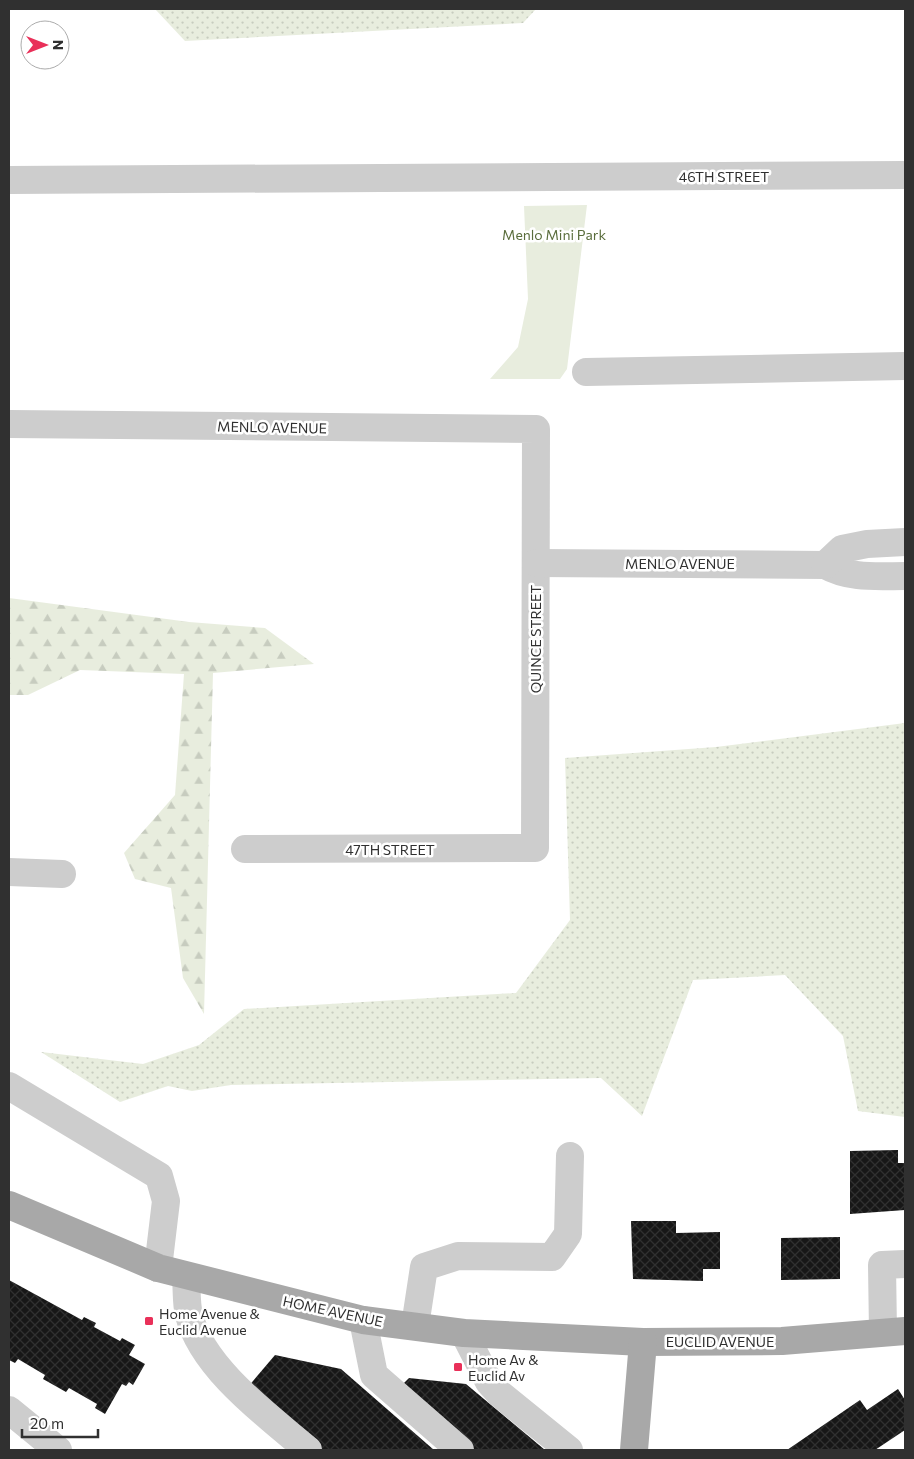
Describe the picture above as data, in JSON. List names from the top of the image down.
{
  "streets": {
    "main road": ["HOME AVENUE", "EUCLID AVENUE"],
    "street": [
      "46TH STREET",
      "MENLO AVENUE",
      "QUINCE STREET",
      "47TH STREET"
    ]
  },
  "crossings": [
    ["MENLO AVENUE", "QUINCE STREET"],
    ["QUINCE STREET", "47TH STREET"],
    ["HOME AVENUE", "EUCLID AVENUE"]
  ],
  "parks": ["Menlo Mini Park"],
  "places": {
    "transit": ["Home Avenue & Euclid Avenue", "Home Av & Euclid Av"]
  },
  "scale_bar": "20 m",
  "north": "right"
}
